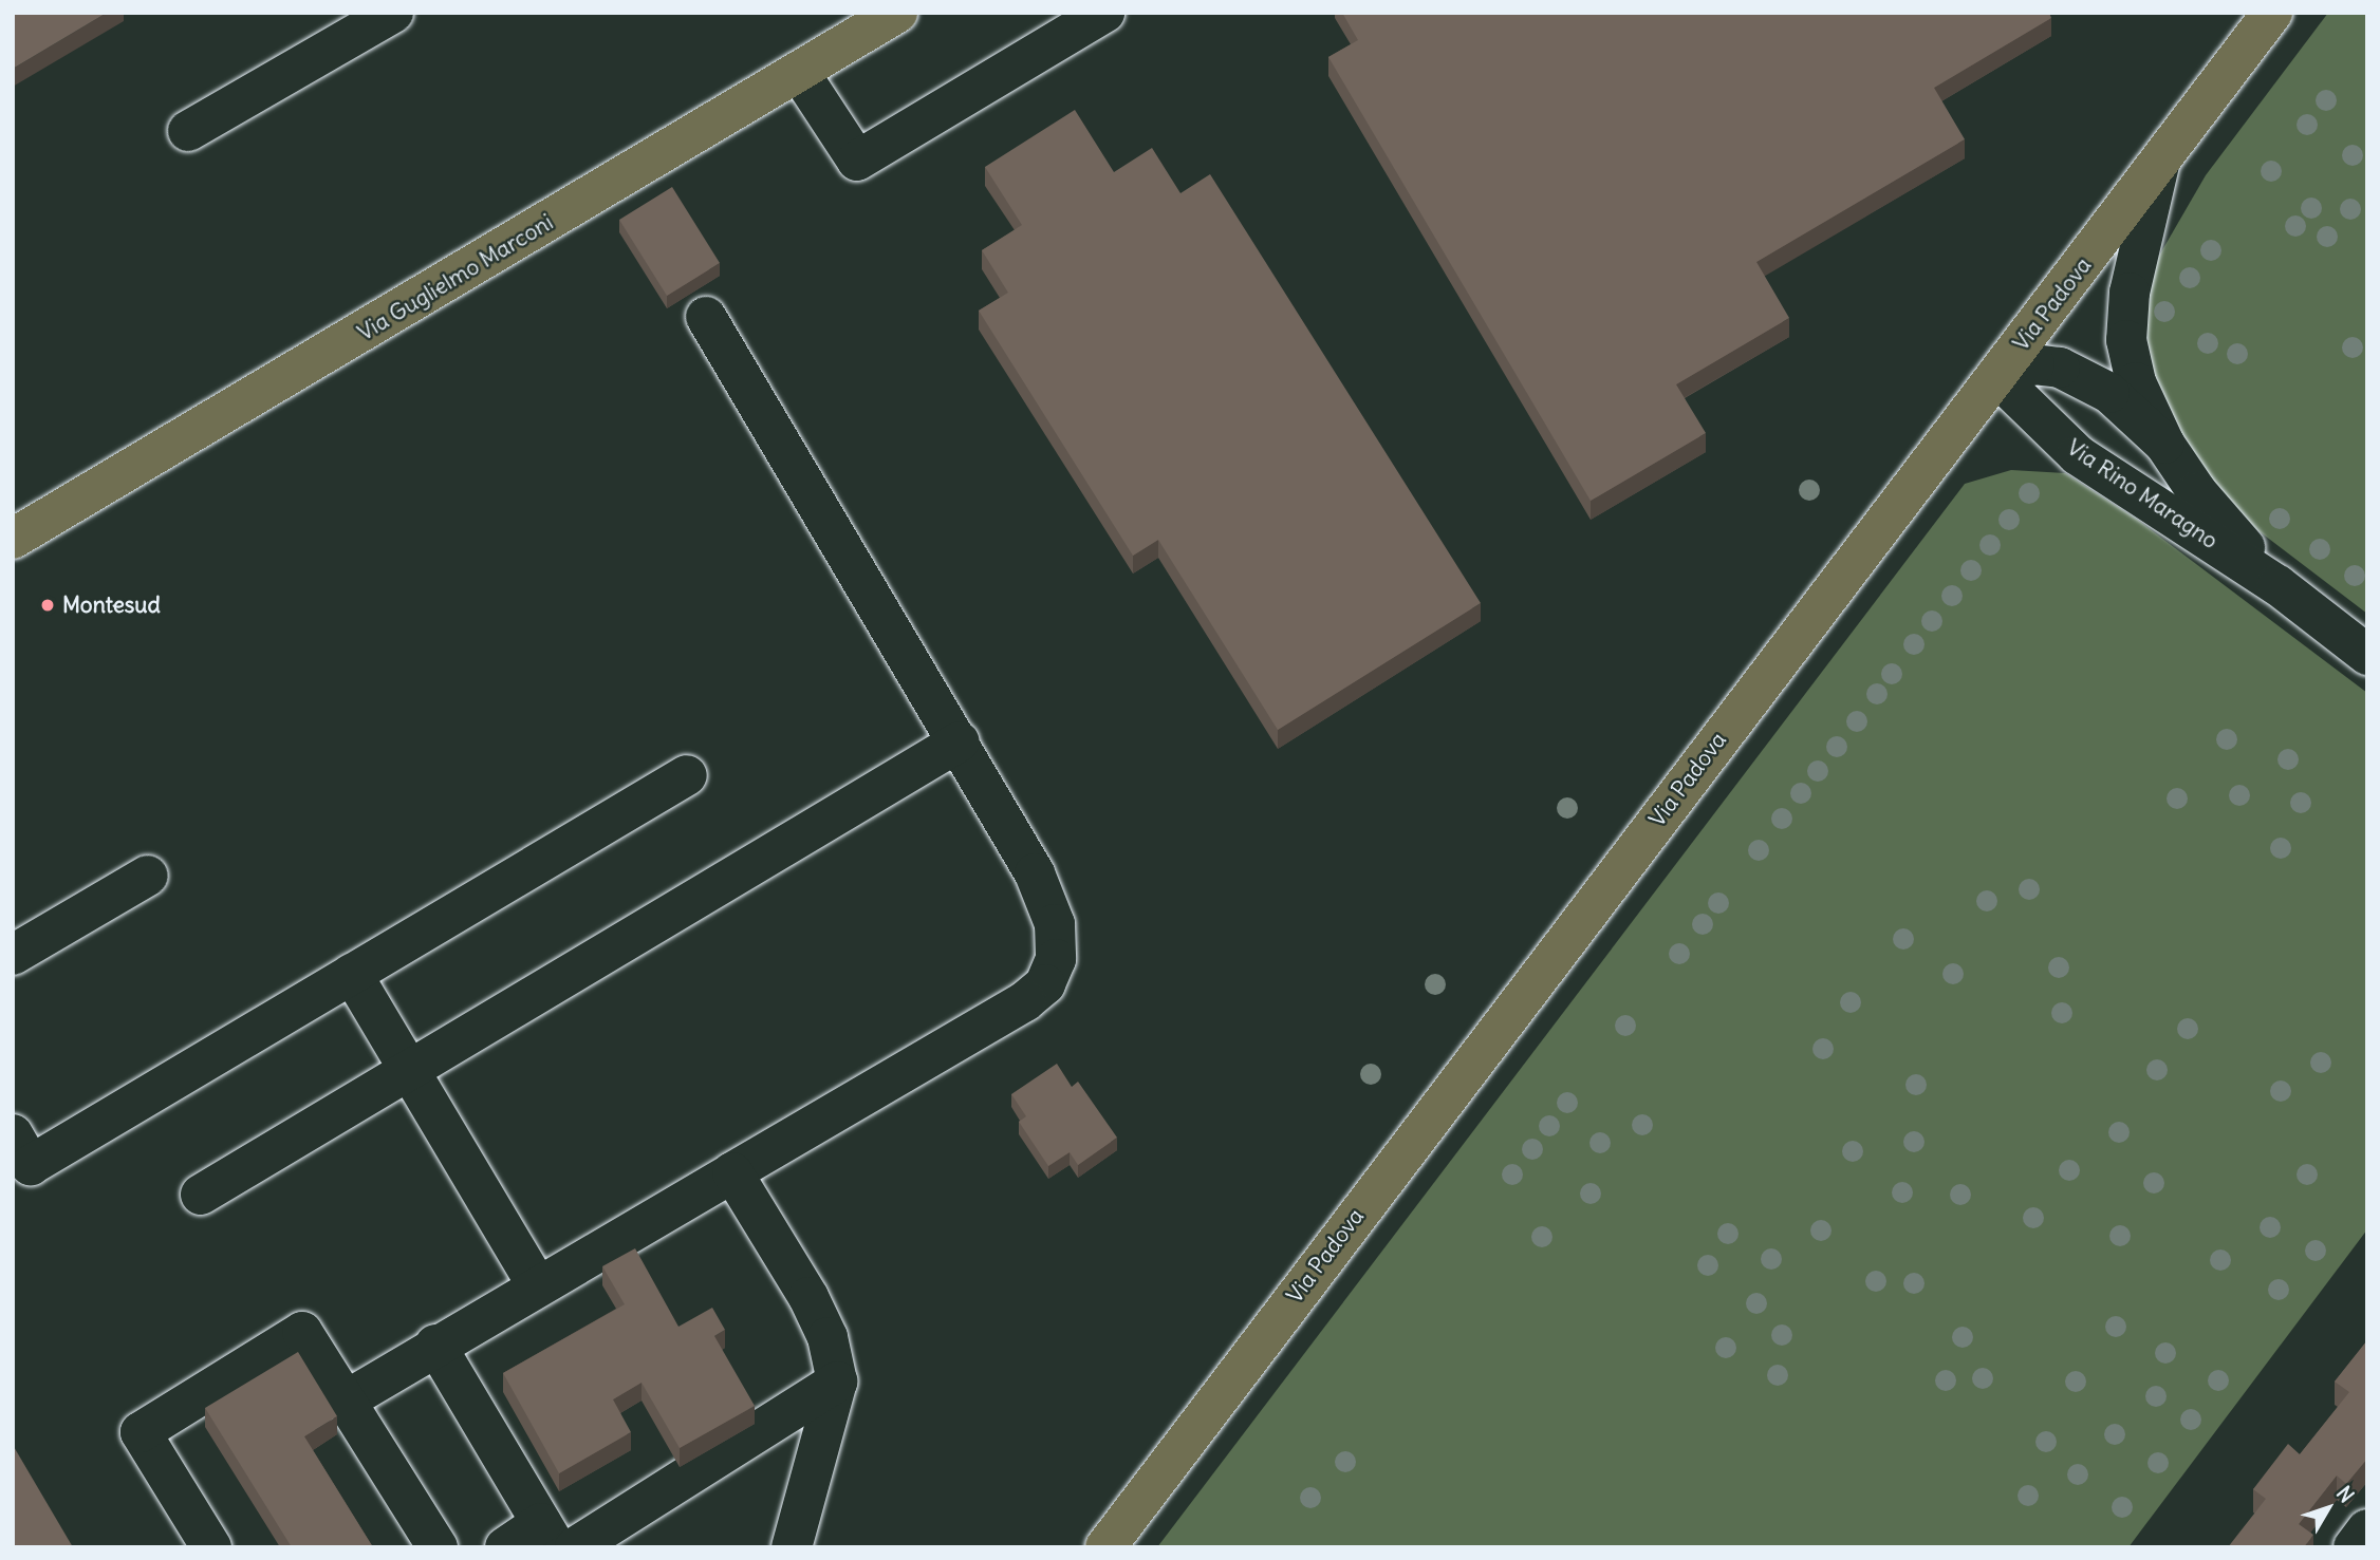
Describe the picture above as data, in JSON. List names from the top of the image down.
{
  "streets": {
    "main road": ["Via Guglielmo Marconi", "Via Padova"],
    "street": ["Via Rino Maragno"]
  },
  "crossings": [
    ["Via Padova", "Via Rino Maragno"]
  ],
  "places": ["Montesud"],
  "north": "top right"
}
